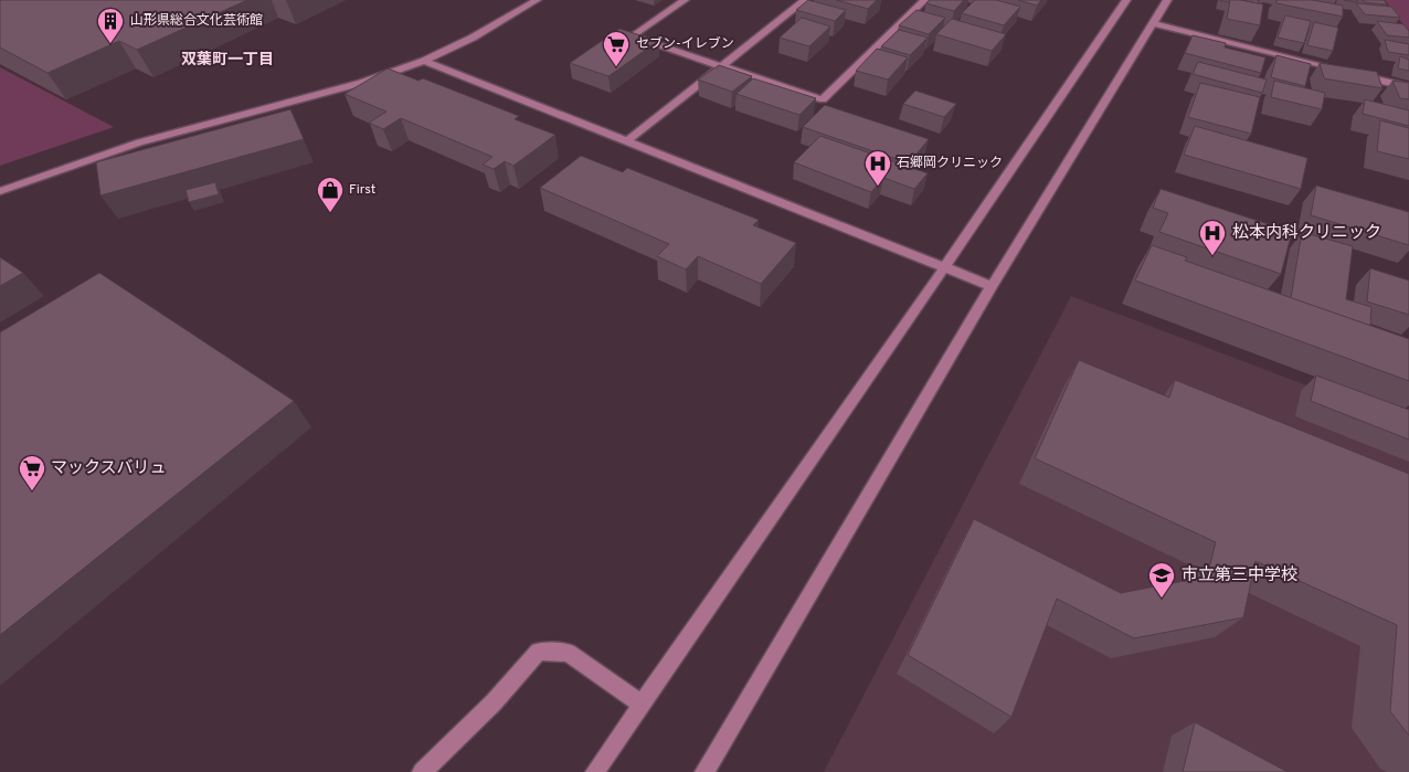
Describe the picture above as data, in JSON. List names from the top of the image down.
{
  "districts": ["双葉町一丁目"],
  "places": {
    "building": ["山形県総合文化芸術館"],
    "supermarket": ["セブン-イレブン", "マックスバリュ"],
    "hospital": ["石郷岡クリニック", "松本内科クリニック"],
    "shop": ["First"],
    "school or university": ["市立第三中学校"]
  }
}
